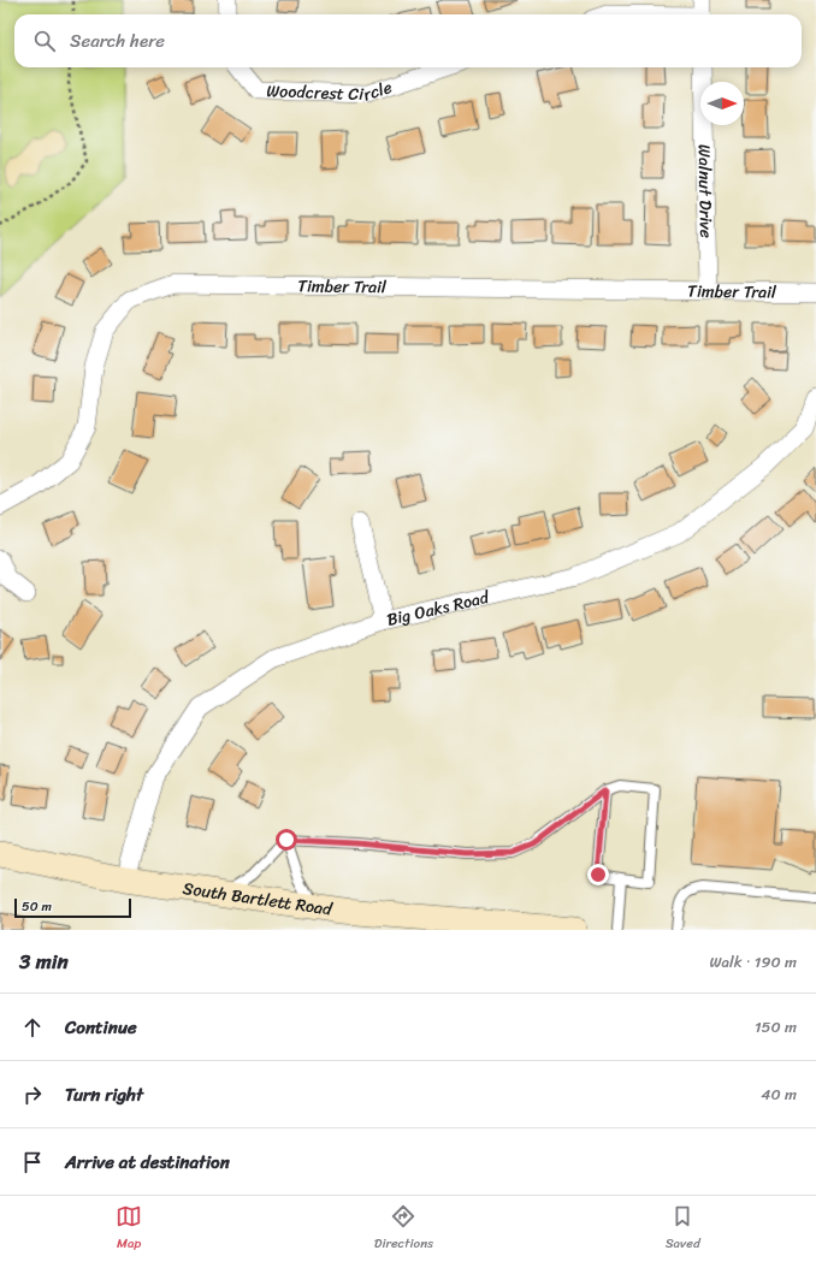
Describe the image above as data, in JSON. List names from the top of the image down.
{
  "streets": {
    "main road": ["South Bartlett Road"],
    "street": [
      "Woodcrest Circle",
      "Walnut Drive",
      "Timber Trail",
      "Big Oaks Road"
    ]
  },
  "crossings": [
    ["Walnut Drive", "Timber Trail"],
    ["Big Oaks Road", "South Bartlett Road"]
  ],
  "scale_bar": "50 m",
  "north": "right",
  "page": {
    "search": "Search here",
    "scale": "50 m",
    "heading": ["3 min", "Walk · 190 m"],
    "list": [
      ["Continue", "150 m"],
      ["Turn right", "40 m"],
      "Arrive at destination"
    ],
    "nav": ["Map", "Directions", "Saved"]
  }
}
